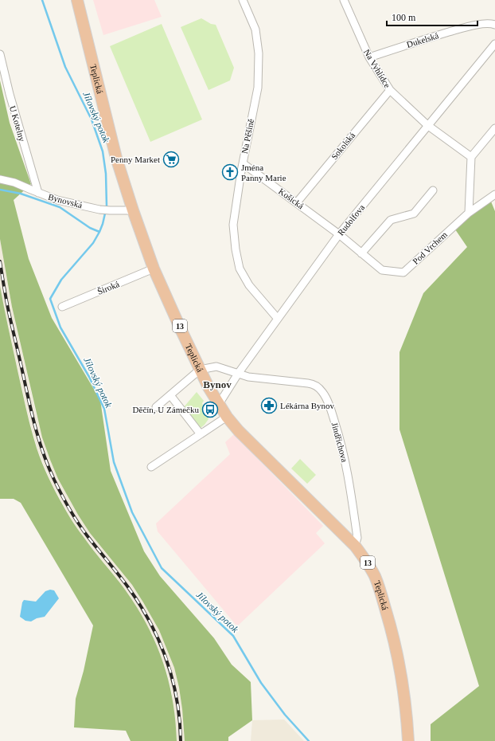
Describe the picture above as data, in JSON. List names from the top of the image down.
{
  "streets": {
    "main road": ["Teplická", "13"],
    "street": [
      "Dukelská",
      "Na Vyhlídce",
      "U Kotelny",
      "Na Pěšině",
      "Sokolská",
      "Košická",
      "Bynovská",
      "Rudolfova",
      "Pod Vrchem",
      "Široká",
      "Jindřichova"
    ]
  },
  "crossings": [
    ["Dukelská", "Na Vyhlídce"],
    ["Na Vyhlídce", "Sokolská"],
    ["Na Vyhlídce", "Rudolfova"],
    ["Teplická", "Bynovská"],
    ["Teplická", "Rudolfova"],
    ["Teplická", "Široká"],
    ["Teplická", "Jindřichova"],
    ["U Kotelny", "Bynovská"],
    ["Na Pěšině", "Košická"],
    ["Na Pěšině", "Rudolfova"],
    ["Sokolská", "Košická"],
    ["Košická", "Rudolfova"],
    ["Košická", "Pod Vrchem"],
    ["Rudolfova", "Pod Vrchem"],
    ["Rudolfova", "Jindřichova"]
  ],
  "districts": ["Bynov"],
  "water": ["Jílovský potok"],
  "places": {
    "supermarket": ["Penny Market"],
    "church": ["Jména Panny Marie"],
    "pharmacy": ["Lékárna Bynov"],
    "bus stop": ["Děčín, U Zámečku"]
  },
  "scale_bar": "100 m"
}
